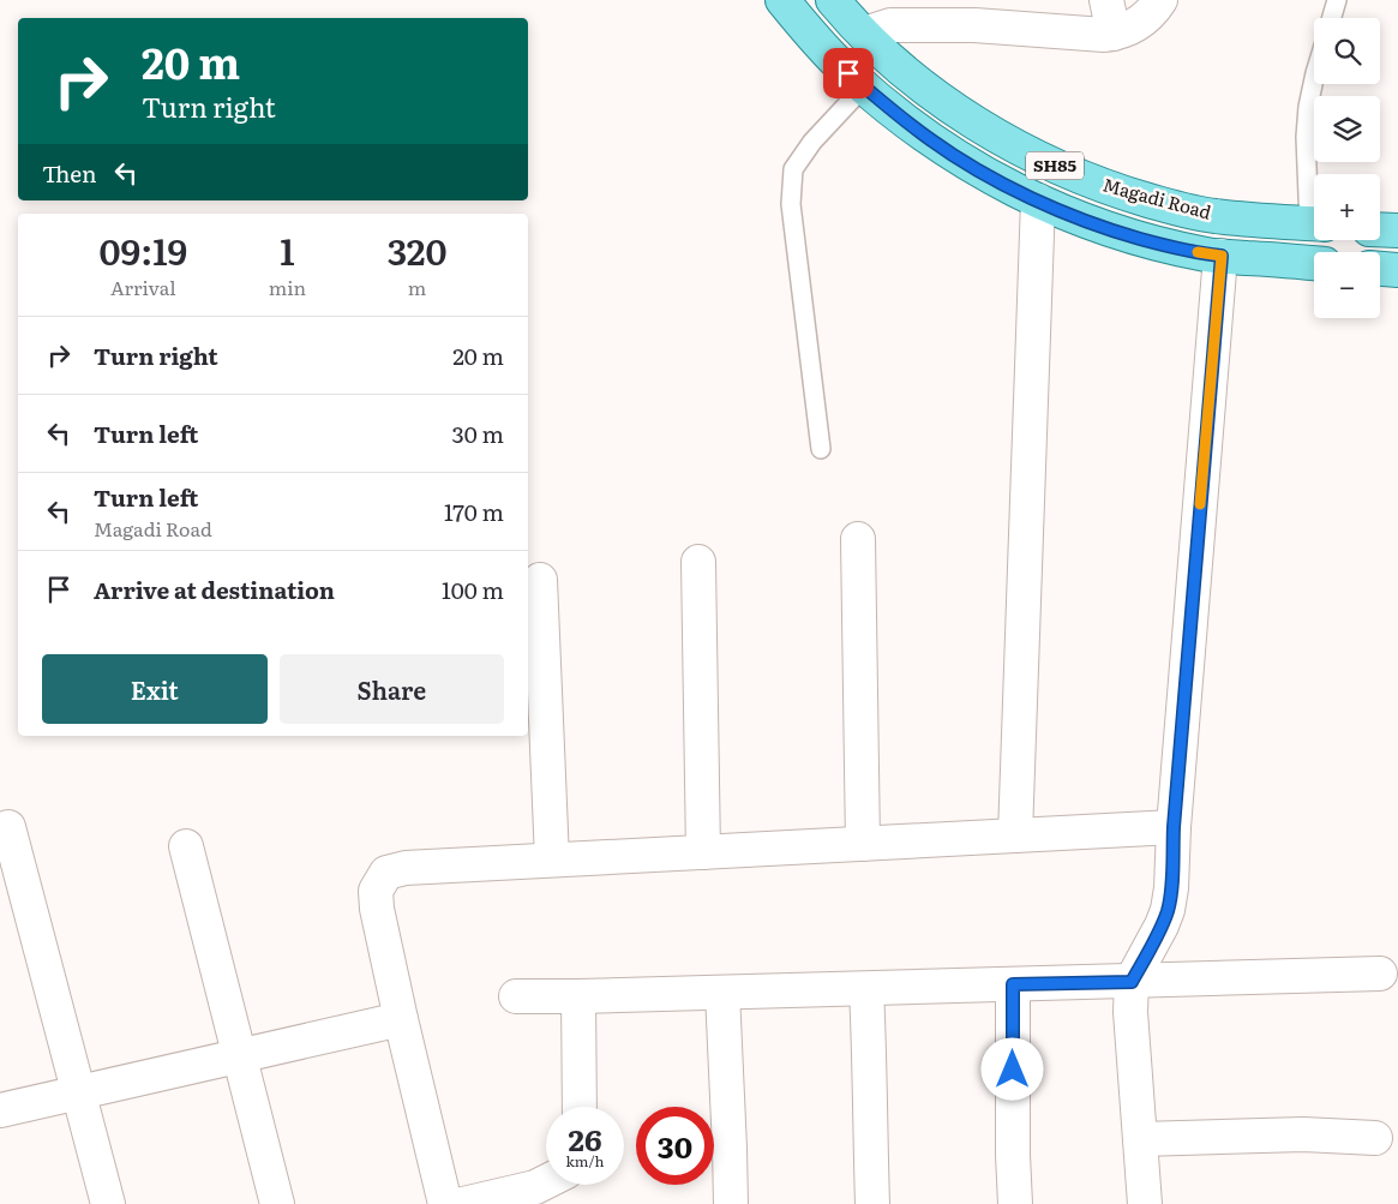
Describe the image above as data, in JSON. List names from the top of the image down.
{
  "streets": {
    "main road": ["SH85", "Magadi Road"]
  },
  "page": {
    "map_buttons": ["+", "−"],
    "turn": ["20 m", "Turn right"],
    "then": "Then",
    "eta": [
      "09:19",
      "Arrival",
      "1",
      "min",
      "320",
      "m"
    ],
    "list": [
      {
        "name": "Turn right",
        "value": "20 m"
      },
      {
        "name": "Turn left",
        "value": "30 m"
      },
      {
        "name": "Turn left",
        "note": "Magadi Road",
        "value": "170 m"
      },
      {
        "name": "Arrive at destination",
        "value": "100 m"
      }
    ],
    "buttons": ["Exit", "Share"],
    "speed": "26 km/h",
    "limit": "30"
  }
}
